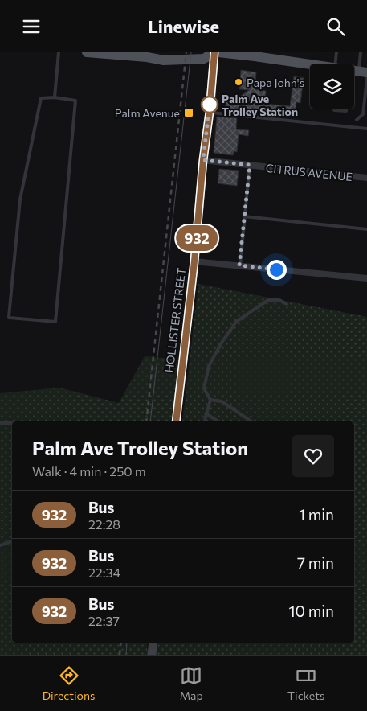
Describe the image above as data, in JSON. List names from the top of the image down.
{
  "streets": {
    "main road": ["HOLLISTER STREET"],
    "street": ["CITRUS AVENUE"]
  },
  "crossings": [
    ["CITRUS AVENUE", "HOLLISTER STREET"]
  ],
  "places": {
    "other": ["Papa John's", "Palm Ave Trolley Station"],
    "transit": ["Palm Avenue"]
  },
  "lines": ["bus line 932"],
  "page": {
    "header": "Linewise",
    "on_map": "932",
    "heading": ["Palm Ave Trolley Station", "Walk · 4 min · 250 m"],
    "list": [
      {
        "mark": "932",
        "name": "Bus",
        "note": "22:28",
        "value": "1 min"
      },
      {
        "mark": "932",
        "name": "Bus",
        "note": "22:34",
        "value": "7 min"
      },
      {
        "mark": "932",
        "name": "Bus",
        "note": "22:37",
        "value": "10 min"
      }
    ],
    "tabs": ["Directions", "Map", "Tickets"]
  }
}
